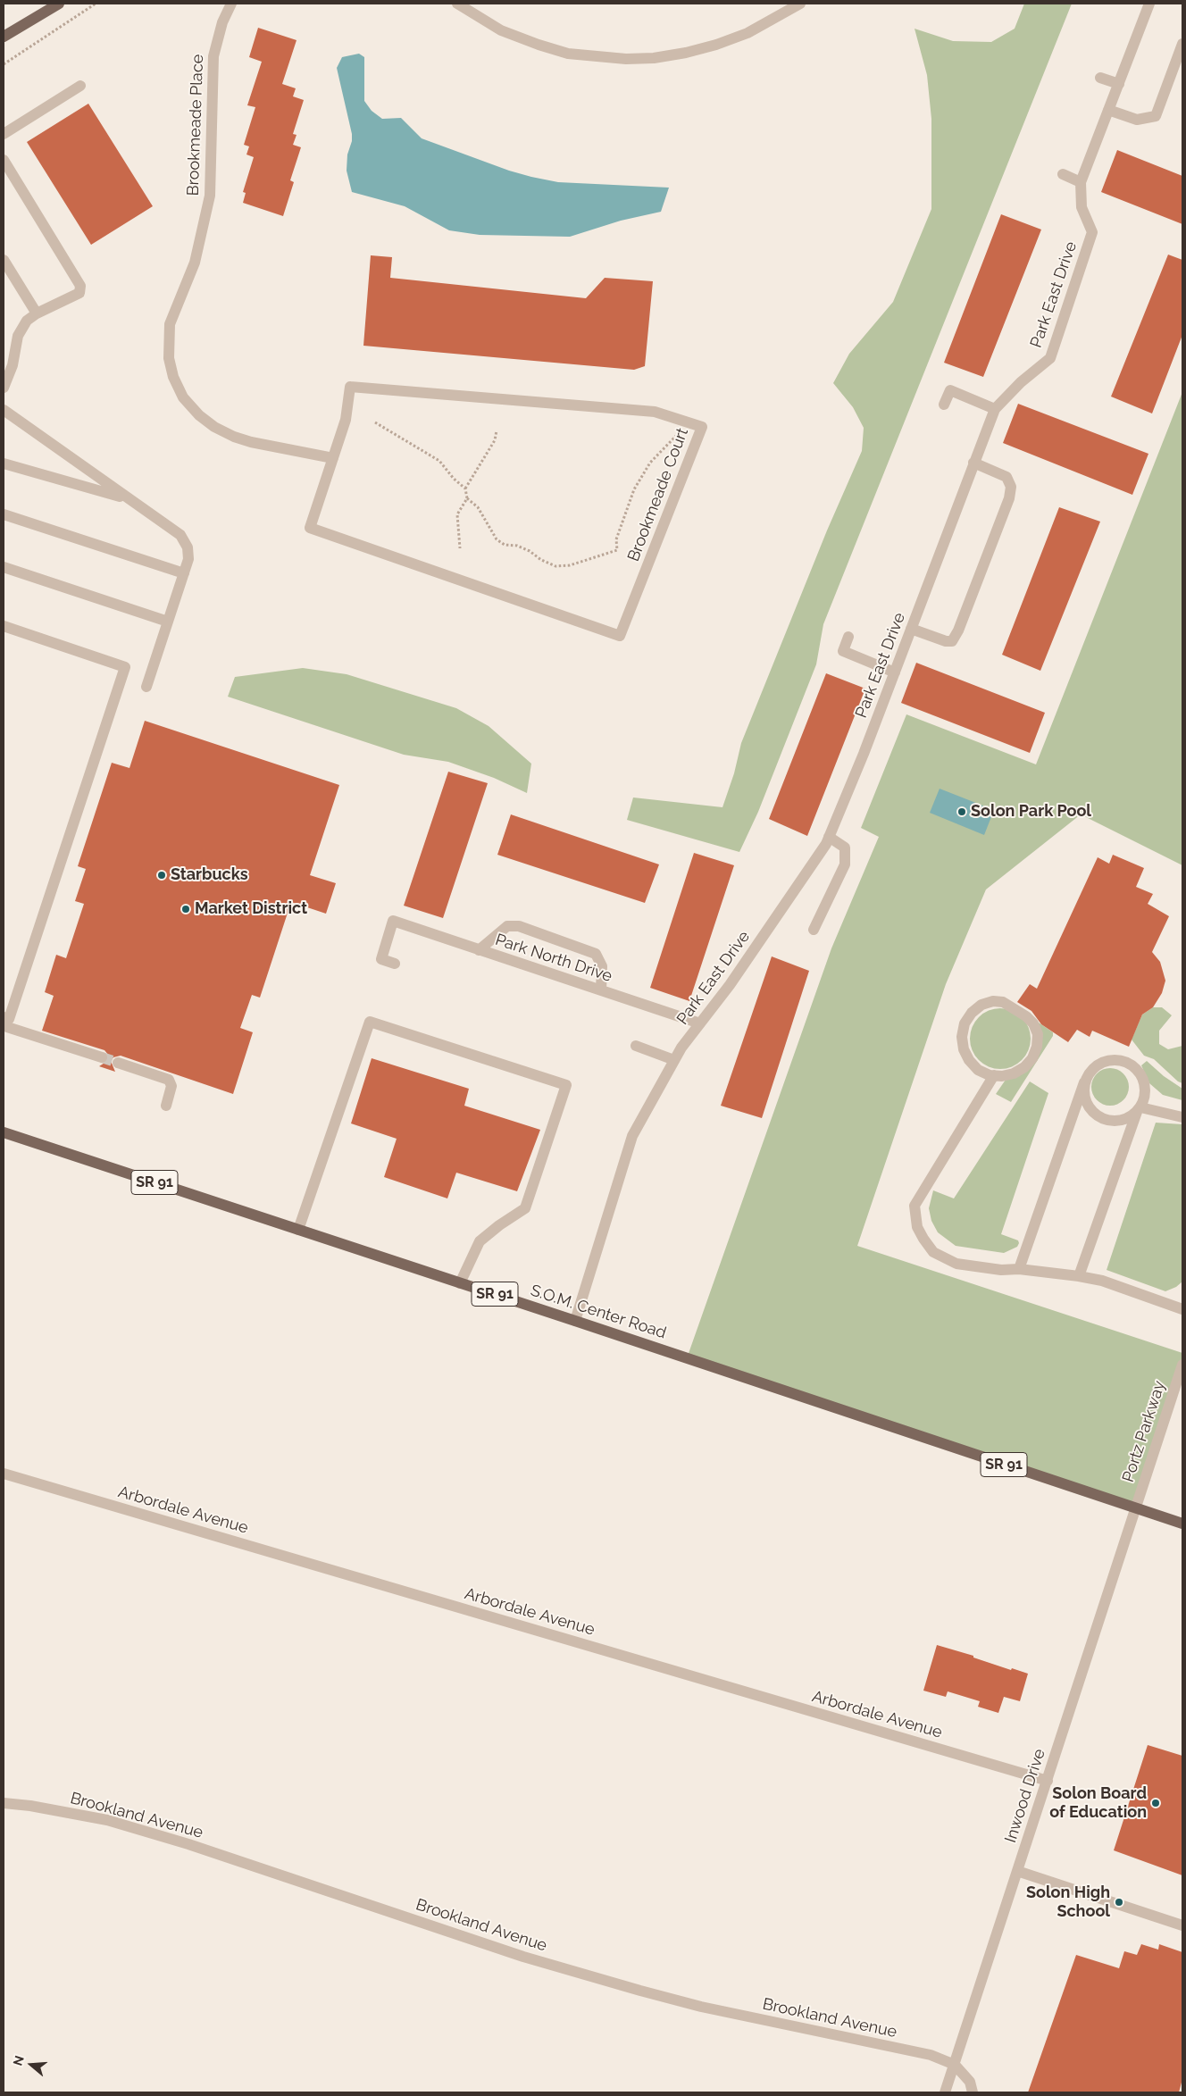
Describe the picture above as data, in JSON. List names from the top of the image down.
{
  "streets": {
    "main road": ["SR 91", "S.O.M. Center Road"],
    "street": [
      "Brookmeade Place",
      "Park East Drive",
      "Brookmeade Court",
      "Park North Drive",
      "Portz Parkway",
      "Arbordale Avenue",
      "Inwood Drive",
      "Brookland Avenue"
    ]
  },
  "crossings": [
    ["Brookmeade Place", "Brookmeade Court"],
    ["Park East Drive", "Park North Drive"],
    ["Park East Drive", "S.O.M. Center Road"],
    ["S.O.M. Center Road", "Portz Parkway"],
    ["S.O.M. Center Road", "Inwood Drive"],
    ["Portz Parkway", "Inwood Drive"],
    ["Arbordale Avenue", "Inwood Drive"],
    ["Inwood Drive", "Brookland Avenue"]
  ],
  "places": [
    "Solon Park Pool",
    "Starbucks",
    "Market District",
    "Solon Board of Education",
    "Solon High School"
  ],
  "north": "left"
}
